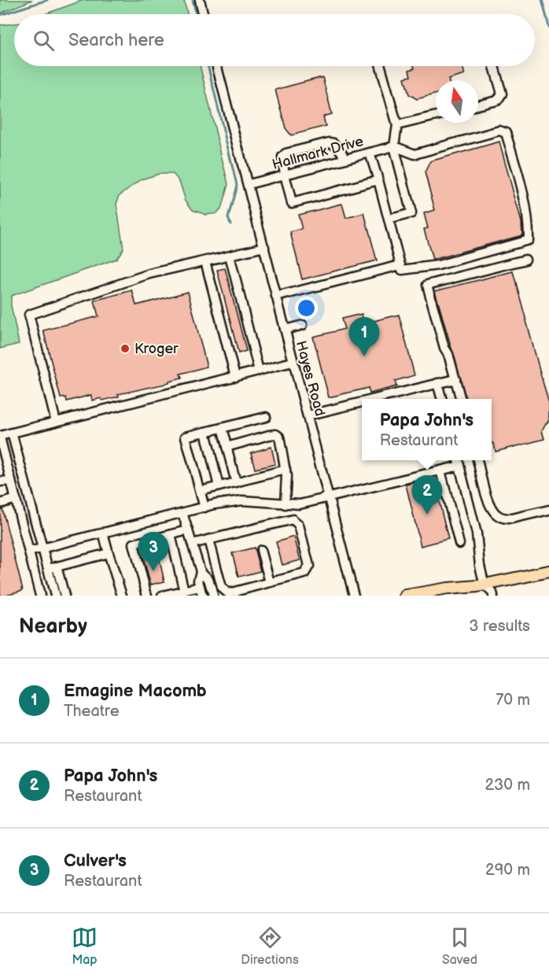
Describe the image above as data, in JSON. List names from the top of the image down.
{
  "streets": {
    "street": ["Hallmark Drive", "Hayes Road"]
  },
  "crossings": [
    ["Hallmark Drive", "Hayes Road"]
  ],
  "places": ["Kroger"],
  "north": "top",
  "page": {
    "search": "Search here",
    "pins": ["1", "2", "3"],
    "popup": ["Papa John's", "Restaurant"],
    "heading": ["Nearby", "3 results"],
    "list": [
      {
        "mark": "1",
        "name": "Emagine Macomb",
        "note": "Theatre",
        "value": "70 m"
      },
      {
        "mark": "2",
        "name": "Papa John's",
        "note": "Restaurant",
        "value": "230 m"
      },
      {
        "mark": "3",
        "name": "Culver's",
        "note": "Restaurant",
        "value": "290 m"
      }
    ],
    "nav": ["Map", "Directions", "Saved"]
  }
}
